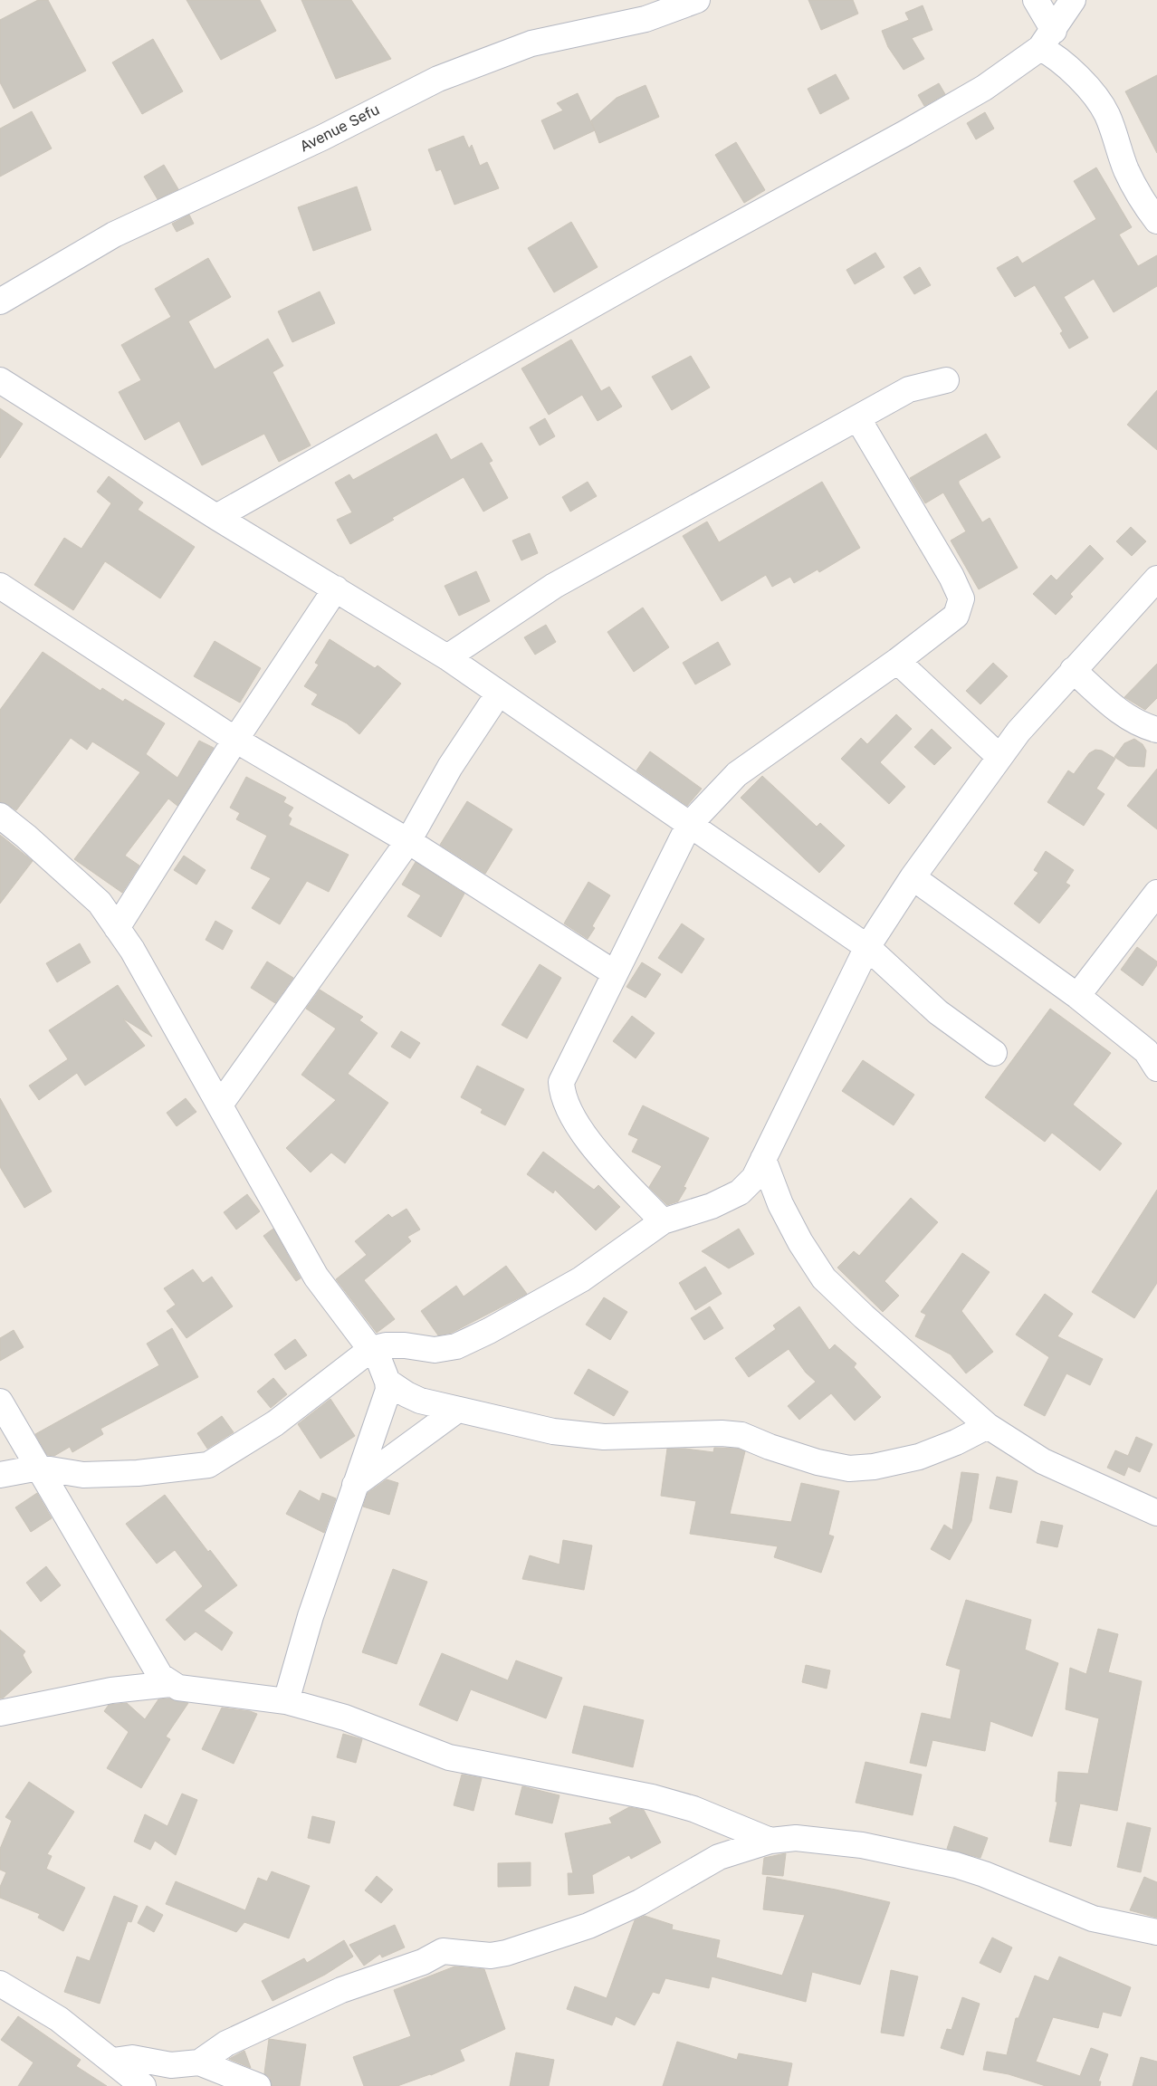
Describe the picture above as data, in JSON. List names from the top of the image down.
{
  "streets": {
    "street": ["Avenue Sefu"]
  }
}
